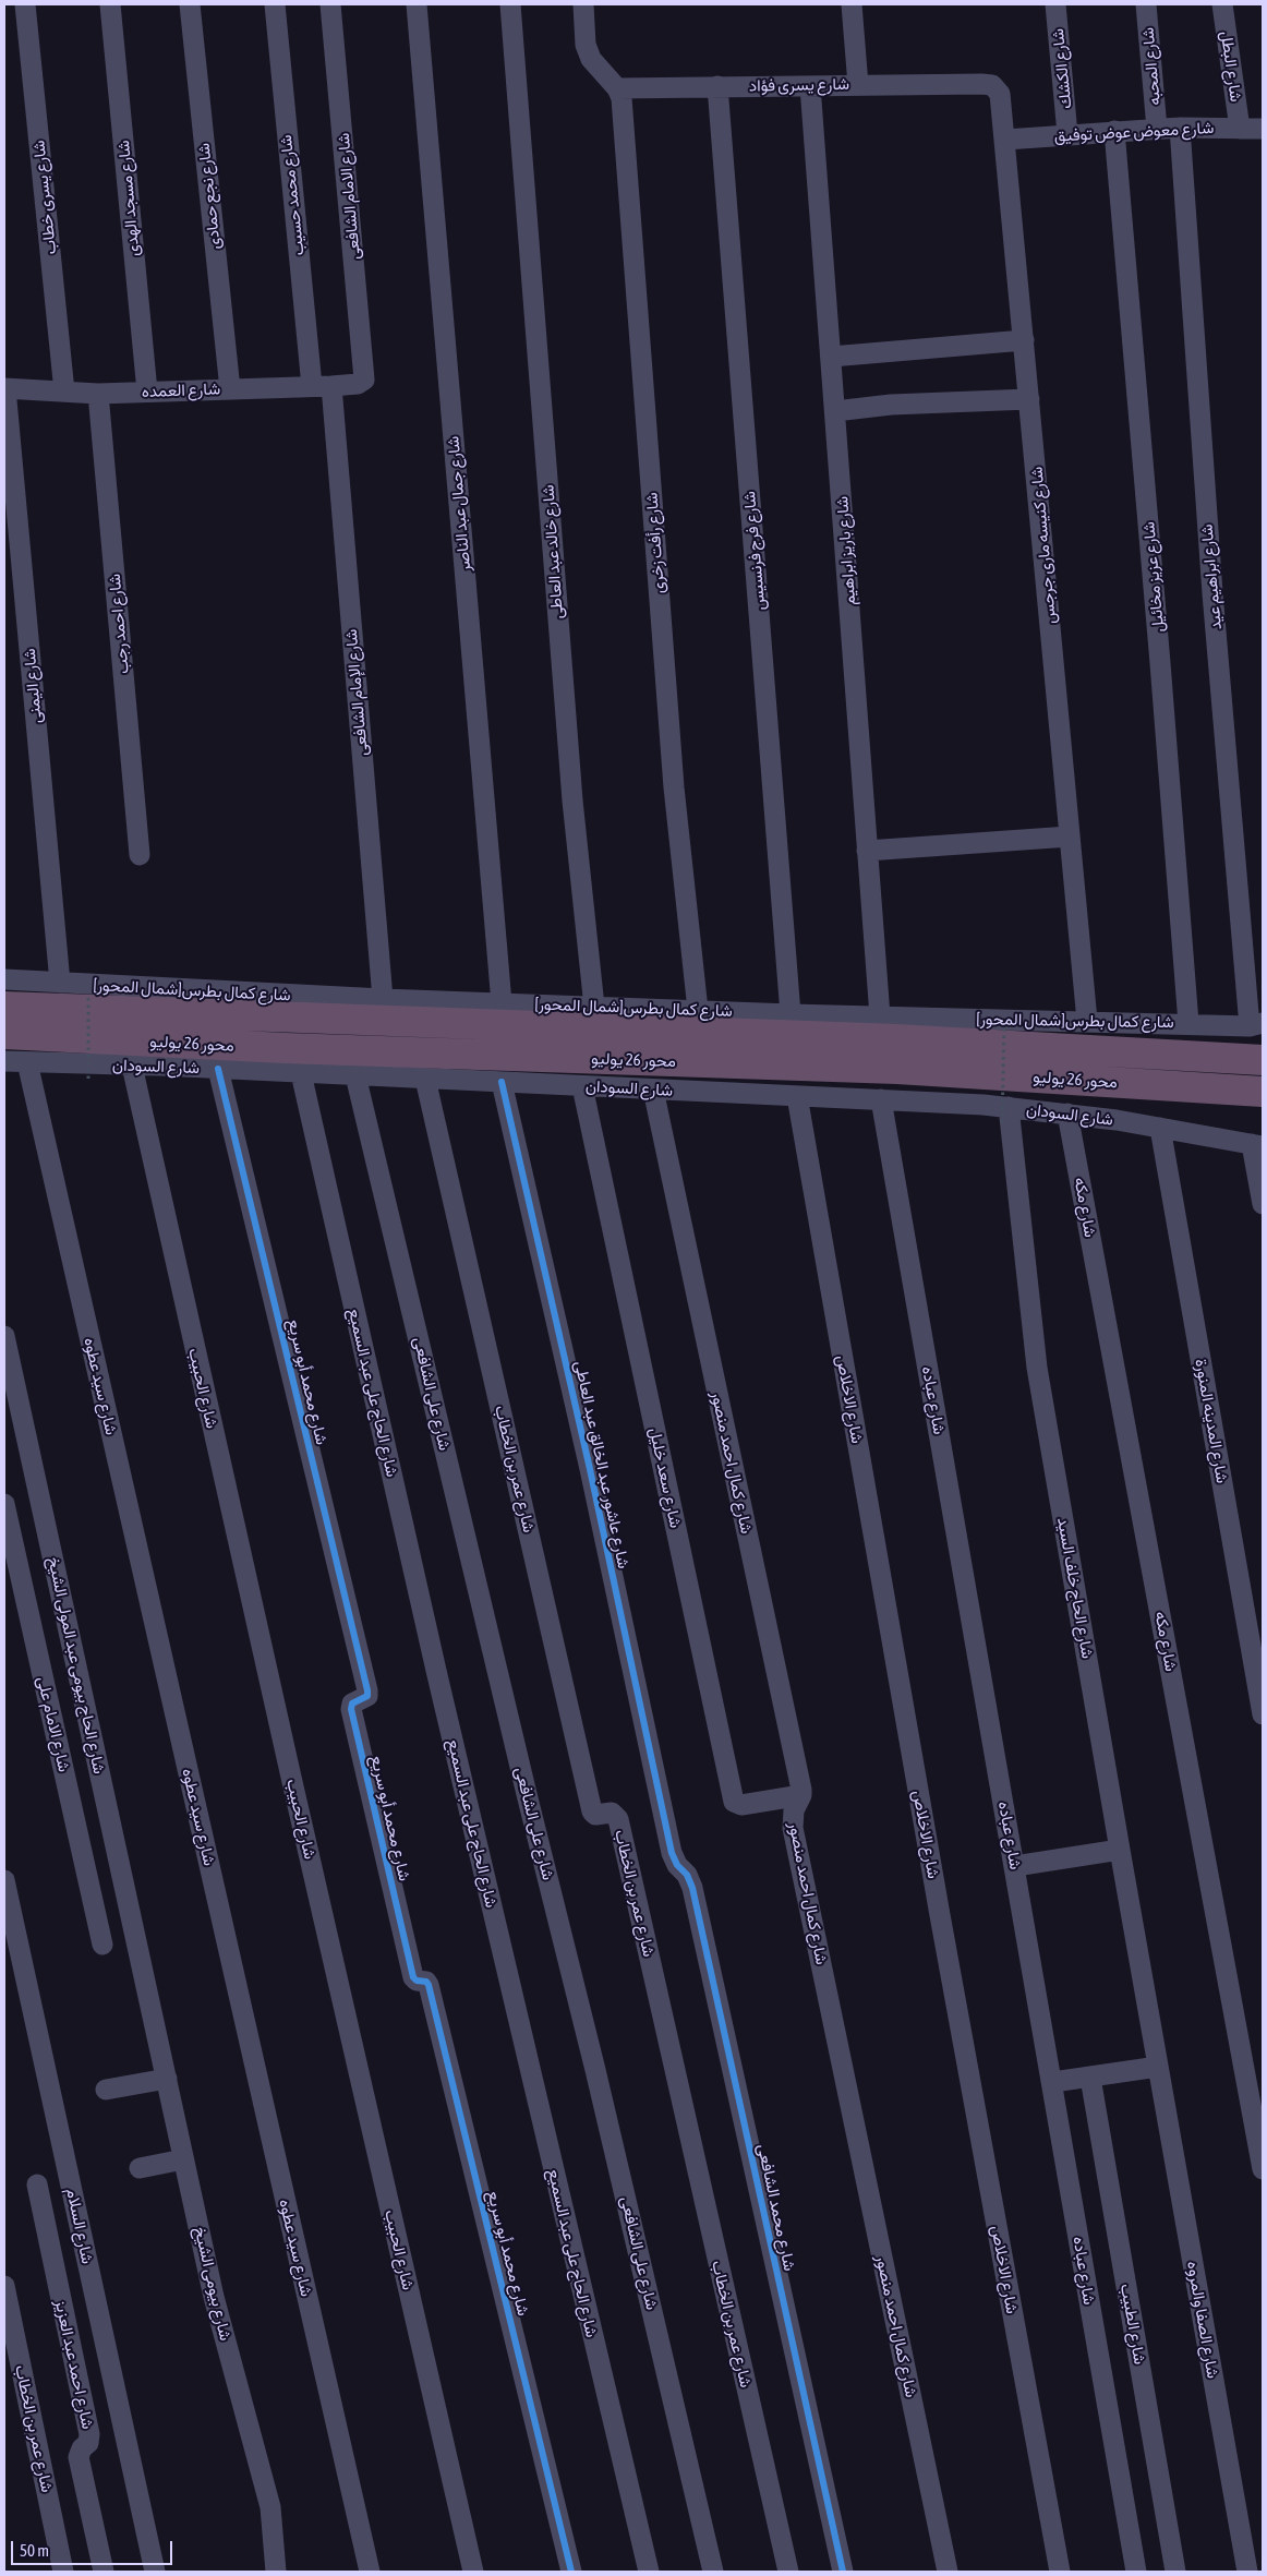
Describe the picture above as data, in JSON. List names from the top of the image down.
{
  "streets": {
    "highway": ["محور 26 يوليو"],
    "street": [
      "شارع المحبه",
      "شارع البطل",
      "شارع الكشك",
      "شارع يسرى فؤاد",
      "شارع معوض عوض توفيق",
      "شارع محمد حسيب",
      "شارع نجع حمادى",
      "شارع الامام الشافعى",
      "شارع يسرى خطاب",
      "شارع مسجد الهدى",
      "شارع العمده",
      "شارع جمال عبد الناصر",
      "شارع رأفت زخرى",
      "شارع كنيسه مارى جرجس",
      "شارع فرج فرنسيس",
      "شارع باريز ابراهيم",
      "شارع خالد عبد العاطى",
      "شارع عزيز مخائيل",
      "شارع ابراهيم عيد",
      "شارع احمد رجب",
      "شارع اليمنى",
      "شارع الإمام الشافعى",
      "شارع كمال بطرس[شمال المحور]",
      "شارع السودان",
      "شارع مكه",
      "شارع محمد أبو سريع",
      "شارع سيد عطوه",
      "شارع الحبيب",
      "شارع الحاج على عبد السميع",
      "شارع على الشافعى",
      "شارع الاخلاص",
      "شارع عباده",
      "شارع المدينه المنورة",
      "شارع كمال احمد منصور",
      "شارع عاشور عبد الخالق عبد العاطى",
      "شارع عمر بن الخطاب",
      "شارع سعد خليل",
      "شارع الحاج خلف السيد",
      "شارع الحاج بيومى عبد المولى الشيخ",
      "شارع الامام على",
      "شارع محمد الشافعى",
      "شارع السلام",
      "شارع بيومى الشيخ",
      "شارع الصفا والمروه",
      "شارع الطبيب",
      "شارع احمد عبد العزيز"
    ]
  },
  "crossings": [
    ["شارع المحبه", "شارع معوض عوض توفيق"],
    ["شارع البطل", "شارع معوض عوض توفيق"],
    ["شارع الكشك", "شارع معوض عوض توفيق"],
    ["شارع يسرى فؤاد", "شارع رأفت زخرى"],
    ["شارع يسرى فؤاد", "شارع كنيسه مارى جرجس"],
    ["شارع يسرى فؤاد", "شارع فرج فرنسيس"],
    ["شارع يسرى فؤاد", "شارع باريز ابراهيم"],
    ["شارع معوض عوض توفيق", "شارع كنيسه مارى جرجس"],
    ["شارع معوض عوض توفيق", "شارع عزيز مخائيل"],
    ["شارع معوض عوض توفيق", "شارع ابراهيم عيد"],
    ["شارع محمد حسيب", "شارع العمده"],
    ["شارع محمد حسيب", "شارع الإمام الشافعى"],
    ["شارع نجع حمادى", "شارع العمده"],
    ["شارع الامام الشافعى", "شارع العمده"],
    ["شارع يسرى خطاب", "شارع العمده"],
    ["شارع مسجد الهدى", "شارع العمده"],
    ["شارع العمده", "شارع احمد رجب"],
    ["شارع العمده", "شارع اليمنى"],
    ["شارع العمده", "شارع الإمام الشافعى"],
    ["شارع جمال عبد الناصر", "شارع كمال بطرس[شمال المحور]"],
    ["شارع رأفت زخرى", "شارع كمال بطرس[شمال المحور]"],
    ["شارع كنيسه مارى جرجس", "شارع كمال بطرس[شمال المحور]"],
    ["شارع فرج فرنسيس", "شارع كمال بطرس[شمال المحور]"],
    ["شارع باريز ابراهيم", "شارع كمال بطرس[شمال المحور]"],
    ["شارع خالد عبد العاطى", "شارع كمال بطرس[شمال المحور]"],
    ["شارع عزيز مخائيل", "شارع كمال بطرس[شمال المحور]"],
    ["شارع ابراهيم عيد", "شارع كمال بطرس[شمال المحور]"],
    ["شارع اليمنى", "شارع كمال بطرس[شمال المحور]"],
    ["شارع الإمام الشافعى", "شارع كمال بطرس[شمال المحور]"],
    ["شارع السودان", "شارع مكه"],
    ["شارع السودان", "شارع محمد أبو سريع"],
    ["شارع السودان", "شارع سيد عطوه"],
    ["شارع السودان", "شارع الحبيب"],
    ["شارع السودان", "شارع الحاج على عبد السميع"],
    ["شارع السودان", "شارع على الشافعى"],
    ["شارع السودان", "شارع الاخلاص"],
    ["شارع السودان", "شارع عباده"],
    ["شارع السودان", "شارع المدينه المنورة"],
    ["شارع السودان", "شارع كمال احمد منصور"],
    ["شارع السودان", "شارع عاشور عبد الخالق عبد العاطى"],
    ["شارع السودان", "شارع عمر بن الخطاب"],
    ["شارع السودان", "شارع سعد خليل"],
    ["شارع السودان", "شارع الحاج خلف السيد"],
    ["شارع كمال احمد منصور", "شارع سعد خليل"],
    ["شارع عاشور عبد الخالق عبد العاطى", "شارع محمد الشافعى"],
    ["شارع الحاج خلف السيد", "شارع الصفا والمروه"],
    ["شارع الحاج بيومى عبد المولى الشيخ", "شارع بيومى الشيخ"]
  ],
  "scale_bar": "50 m"
}
